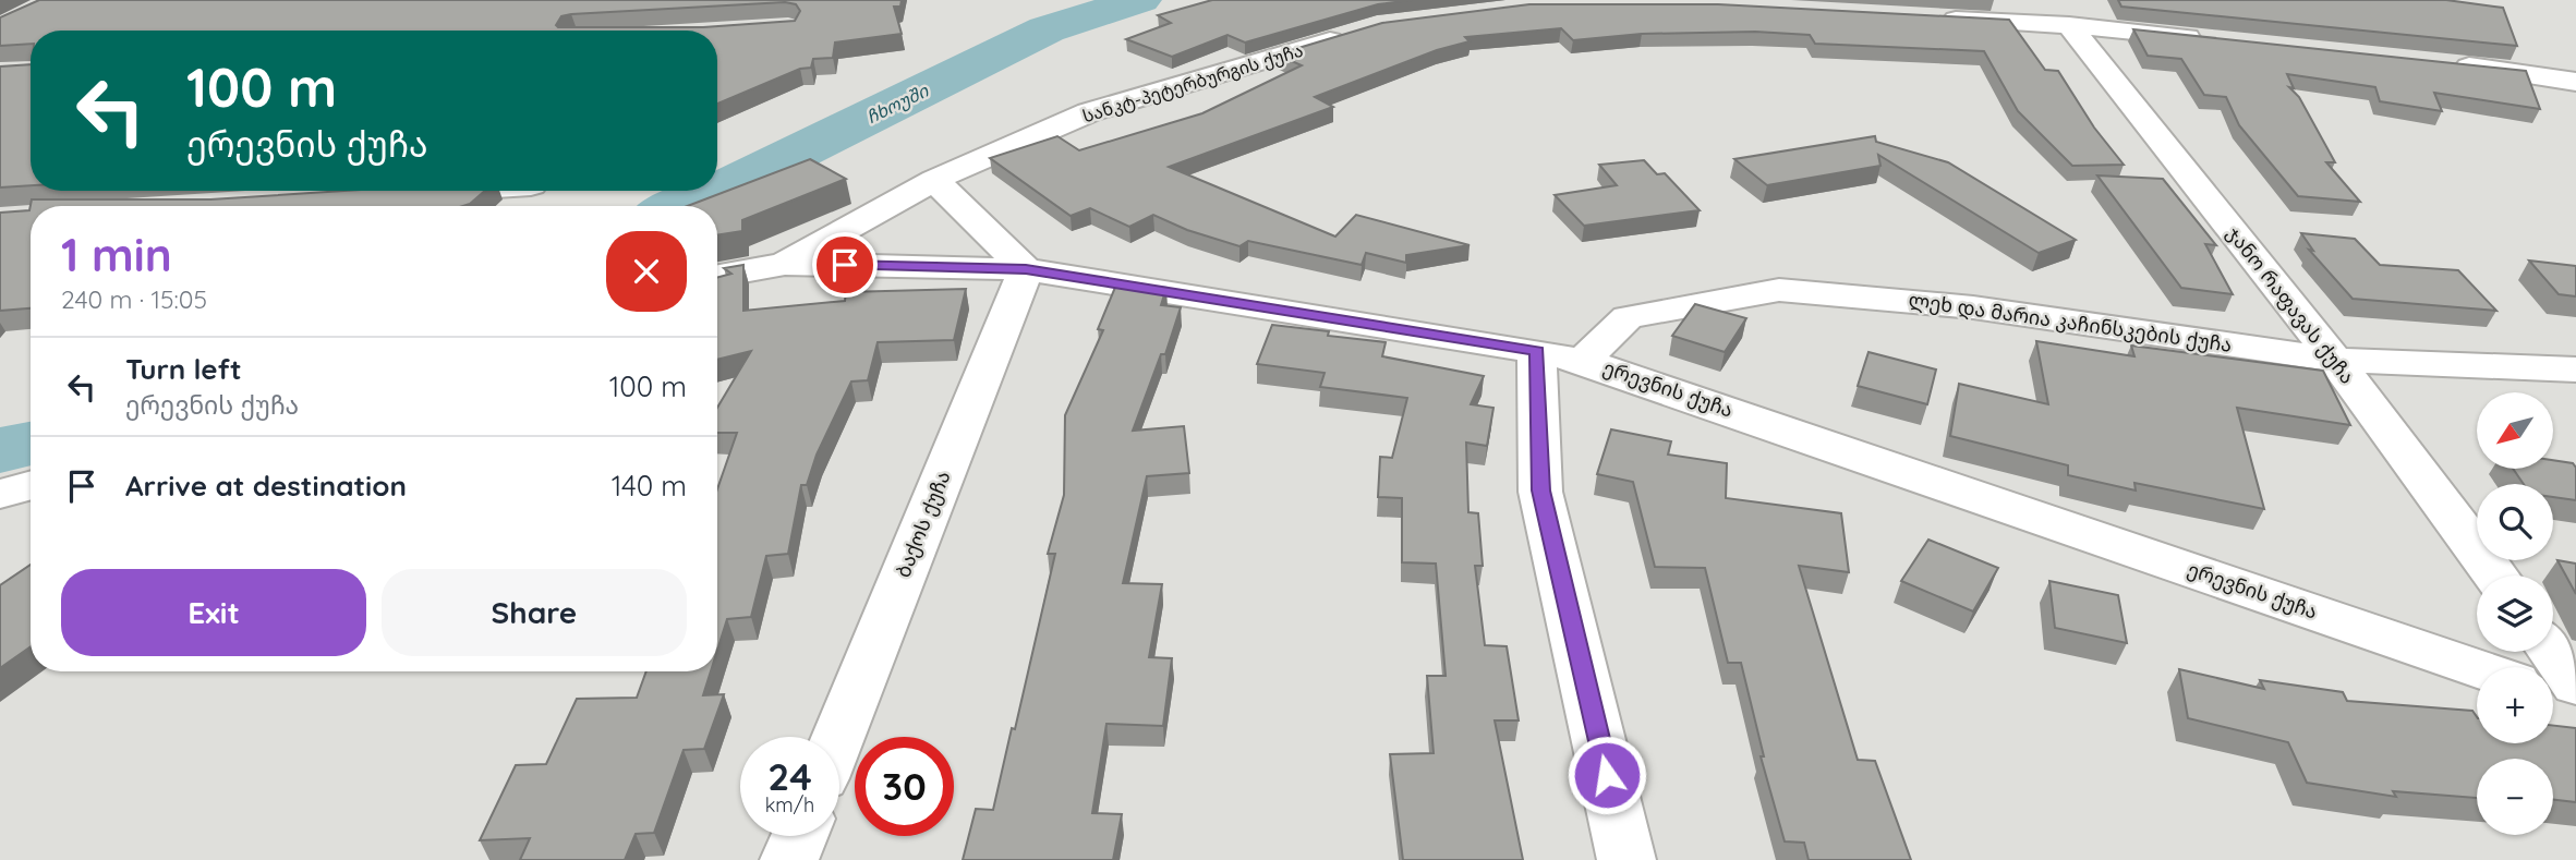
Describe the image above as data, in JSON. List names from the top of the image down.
{
  "streets": {
    "street": [
      "სანკტ-პეტერბურგის ქუჩა",
      "ჯანო რაფავას ქუჩა",
      "ლეხ და მარია კაჩინსკების ქუჩა",
      "ერევნის ქუჩა",
      "ბაქოს ქუჩა"
    ]
  },
  "crossings": [
    ["სანკტ-პეტერბურგის ქუჩა", "ერევნის ქუჩა"],
    ["ჯანო რაფავას ქუჩა", "ლეხ და მარია კაჩინსკების ქუჩა"],
    ["ლეხ და მარია კაჩინსკების ქუჩა", "ერევნის ქუჩა"],
    ["ერევნის ქუჩა", "ბაქოს ქუჩა"]
  ],
  "water": ["ჩხოუში"],
  "north": "bottom left",
  "page": {
    "turn": ["100 m", "ერევნის ქუჩა"],
    "heading": ["1 min", "240 m · 15:05"],
    "list": [
      {
        "name": "Turn left",
        "note": "ერევნის ქუჩა",
        "value": "100 m"
      },
      {
        "name": "Arrive at destination",
        "value": "140 m"
      }
    ],
    "map_buttons": ["+", "−"],
    "buttons": ["Exit", "Share"],
    "speed": "24 km/h",
    "limit": "30"
  }
}
